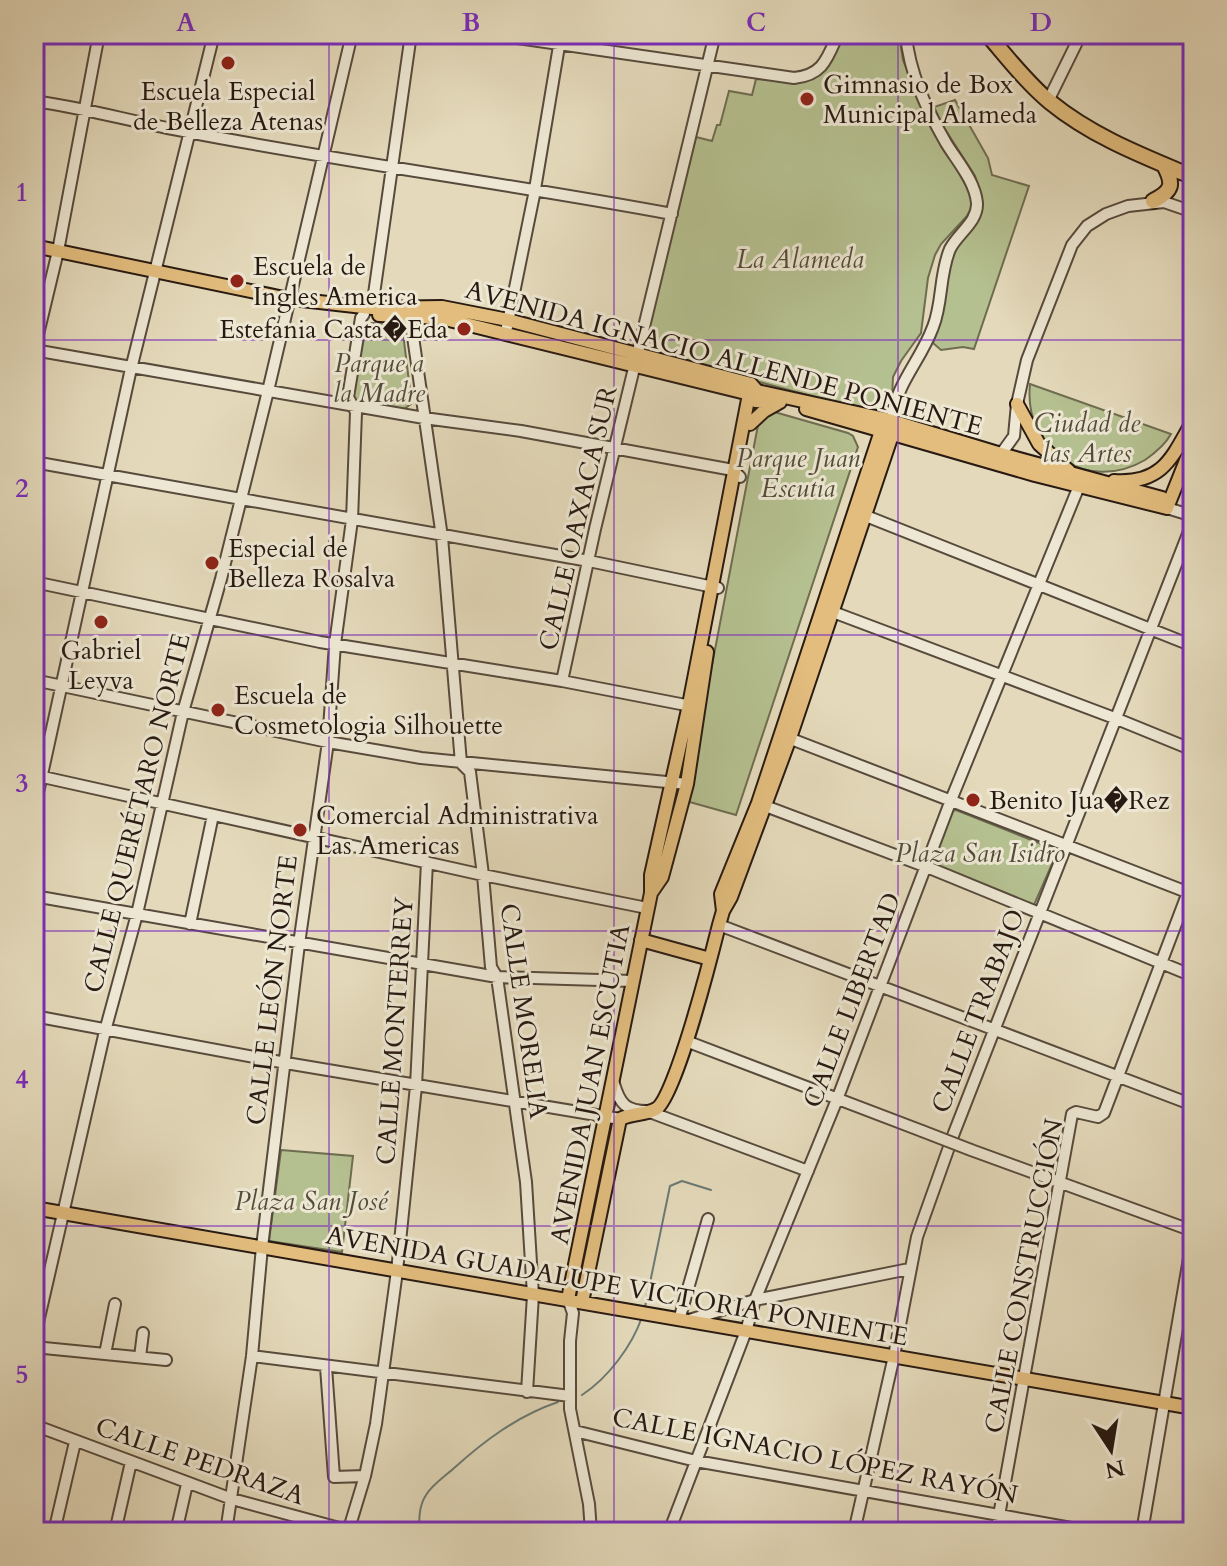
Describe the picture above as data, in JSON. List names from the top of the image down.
{
  "streets": {
    "main road": ["AVENIDA IGNACIO ALLENDE PONIENTE", "AVENIDA JUAN ESCUTIA", "AVENIDA GUADALUPE VICTORIA PONIENTE"],
    "street": [
      "CALLE OAXACA SUR",
      "CALLE QUERÉTARO NORTE",
      "CALLE LEÓN NORTE",
      "CALLE LIBERTAD",
      "CALLE MORELIA",
      "CALLE TRABAJO",
      "CALLE MONTERREY",
      "CALLE CONSTRUCCIÓN",
      "CALLE IGNACIO LÓPEZ RAYÓN",
      "CALLE PEDRAZA"
    ]
  },
  "crossings": [
    ["AVENIDA IGNACIO ALLENDE PONIENTE", "CALLE OAXACA SUR"],
    ["AVENIDA IGNACIO ALLENDE PONIENTE", "CALLE QUERÉTARO NORTE"],
    ["AVENIDA IGNACIO ALLENDE PONIENTE", "CALLE LEÓN NORTE"],
    ["AVENIDA IGNACIO ALLENDE PONIENTE", "CALLE LIBERTAD"],
    ["AVENIDA IGNACIO ALLENDE PONIENTE", "CALLE MORELIA"],
    ["AVENIDA IGNACIO ALLENDE PONIENTE", "CALLE TRABAJO"],
    ["AVENIDA IGNACIO ALLENDE PONIENTE", "AVENIDA JUAN ESCUTIA"],
    ["CALLE QUERÉTARO NORTE", "AVENIDA GUADALUPE VICTORIA PONIENTE"],
    ["CALLE LEÓN NORTE", "AVENIDA GUADALUPE VICTORIA PONIENTE"],
    ["CALLE LEÓN NORTE", "CALLE PEDRAZA"],
    ["CALLE LIBERTAD", "AVENIDA GUADALUPE VICTORIA PONIENTE"],
    ["CALLE LIBERTAD", "CALLE IGNACIO LÓPEZ RAYÓN"],
    ["CALLE MORELIA", "AVENIDA GUADALUPE VICTORIA PONIENTE"],
    ["CALLE TRABAJO", "AVENIDA GUADALUPE VICTORIA PONIENTE"],
    ["CALLE TRABAJO", "CALLE IGNACIO LÓPEZ RAYÓN"],
    ["CALLE MONTERREY", "AVENIDA GUADALUPE VICTORIA PONIENTE"],
    ["CALLE MONTERREY", "CALLE PEDRAZA"],
    ["AVENIDA JUAN ESCUTIA", "AVENIDA GUADALUPE VICTORIA PONIENTE"],
    ["CALLE CONSTRUCCIÓN", "AVENIDA GUADALUPE VICTORIA PONIENTE"],
    ["CALLE CONSTRUCCIÓN", "CALLE IGNACIO LÓPEZ RAYÓN"]
  ],
  "parks": [
    "La Alameda",
    "Parque a la Madre",
    "Ciudad de las Artes",
    "Parque Juan Escutia",
    "Plaza San Isidro",
    "Plaza San José"
  ],
  "places": [
    "Escuela Especial de Belleza Atenas",
    "Gimnasio de Box Municipal Alameda",
    "Escuela de Ingles America",
    "Estefania Casta�Eda",
    "Especial de Belleza Rosalva",
    "Gabriel Leyva",
    "Escuela de Cosmetologia Silhouette",
    "Benito Jua�Rez",
    "Comercial Administrativa Las Americas"
  ],
  "north": "bottom",
  "grid": {
    "columns": [
      "A",
      "B",
      "C",
      "D"
    ],
    "rows": [
      "1",
      "2",
      "3",
      "4",
      "5"
    ]
  }
}
